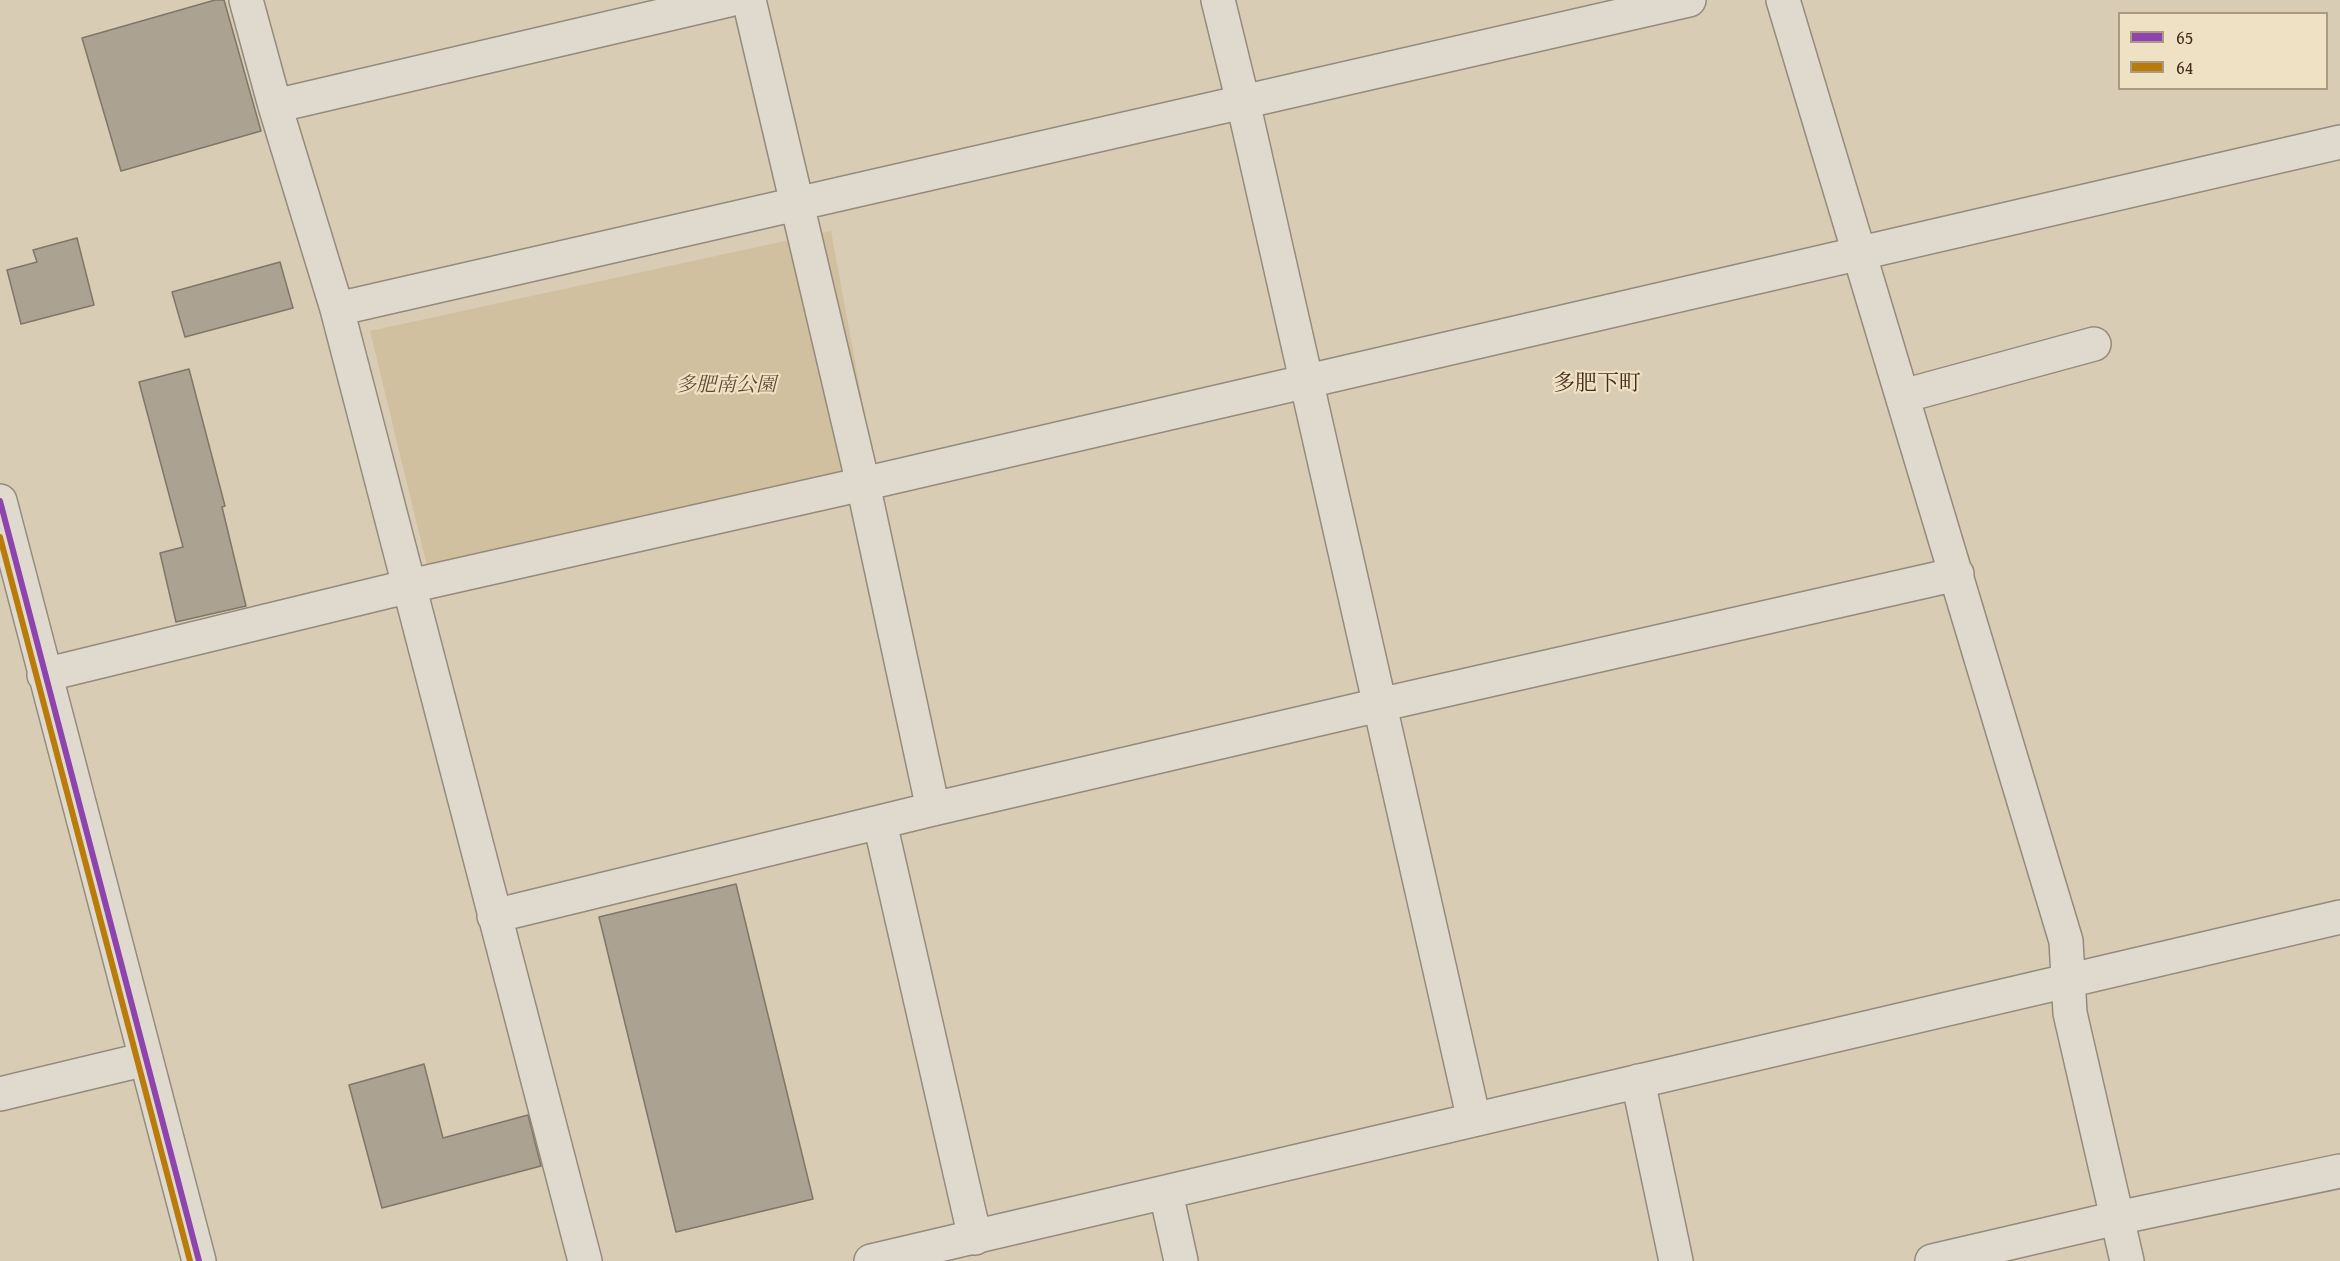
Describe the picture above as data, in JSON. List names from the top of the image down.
{
  "districts": ["多肥下町"],
  "parks": ["多肥南公園"],
  "lines": ["transit line 65", "transit line 64"],
  "legend": ["65", "64"]
}
